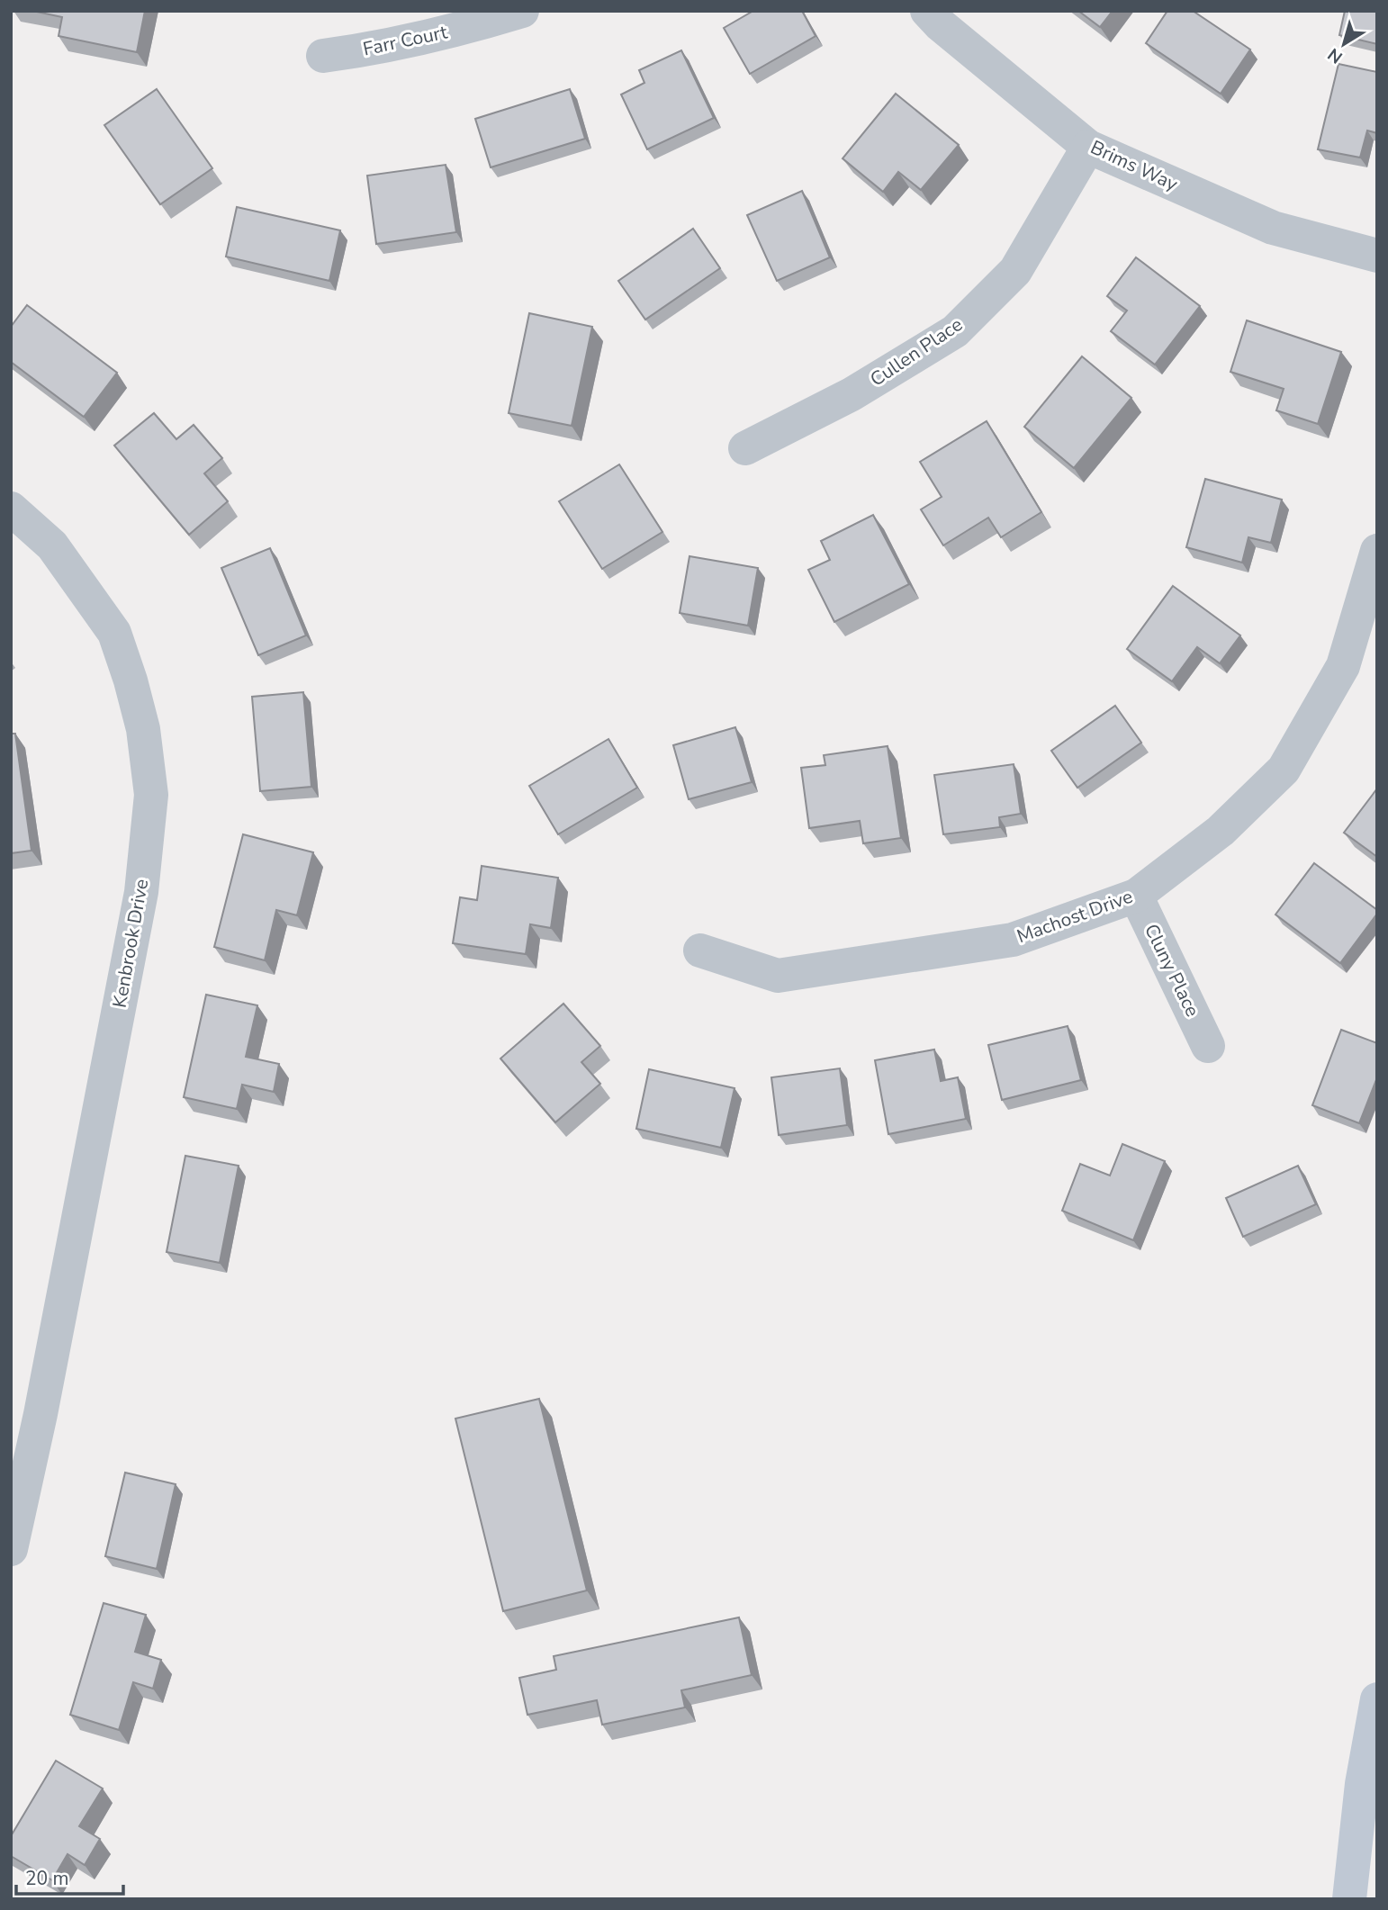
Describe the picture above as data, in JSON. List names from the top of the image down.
{
  "streets": {
    "street": [
      "Farr Court",
      "Brims Way",
      "Cullen Place",
      "Machost Drive",
      "Kenbrook Drive",
      "Cluny Place"
    ]
  },
  "crossings": [
    ["Brims Way", "Cullen Place"],
    ["Machost Drive", "Cluny Place"]
  ],
  "scale_bar": "20 m",
  "north": "bottom left"
}
